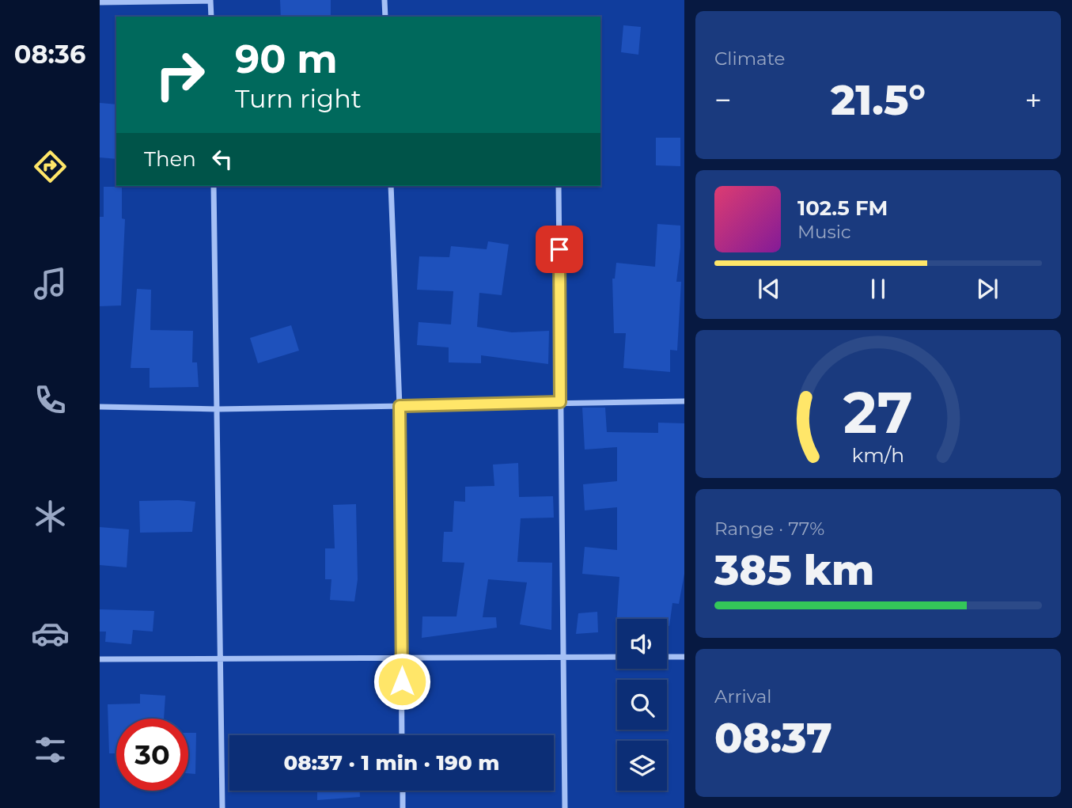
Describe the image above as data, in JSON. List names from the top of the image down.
{
  "page": {
    "tabs": "08:36",
    "tile": [
      "Climate",
      ["Range · 77%", "385 km"],
      ["Arrival", "08:37"]
    ],
    "turn": ["90 m", "Turn right"],
    "heat": ["−", "21.5°", "+"],
    "then": "Then",
    "song": ["102.5 FM", "Music"],
    "limit": "30",
    "trip": "08:37 · 1 min · 190 m",
    "gauge": ["27", "km/h"]
  }
}
